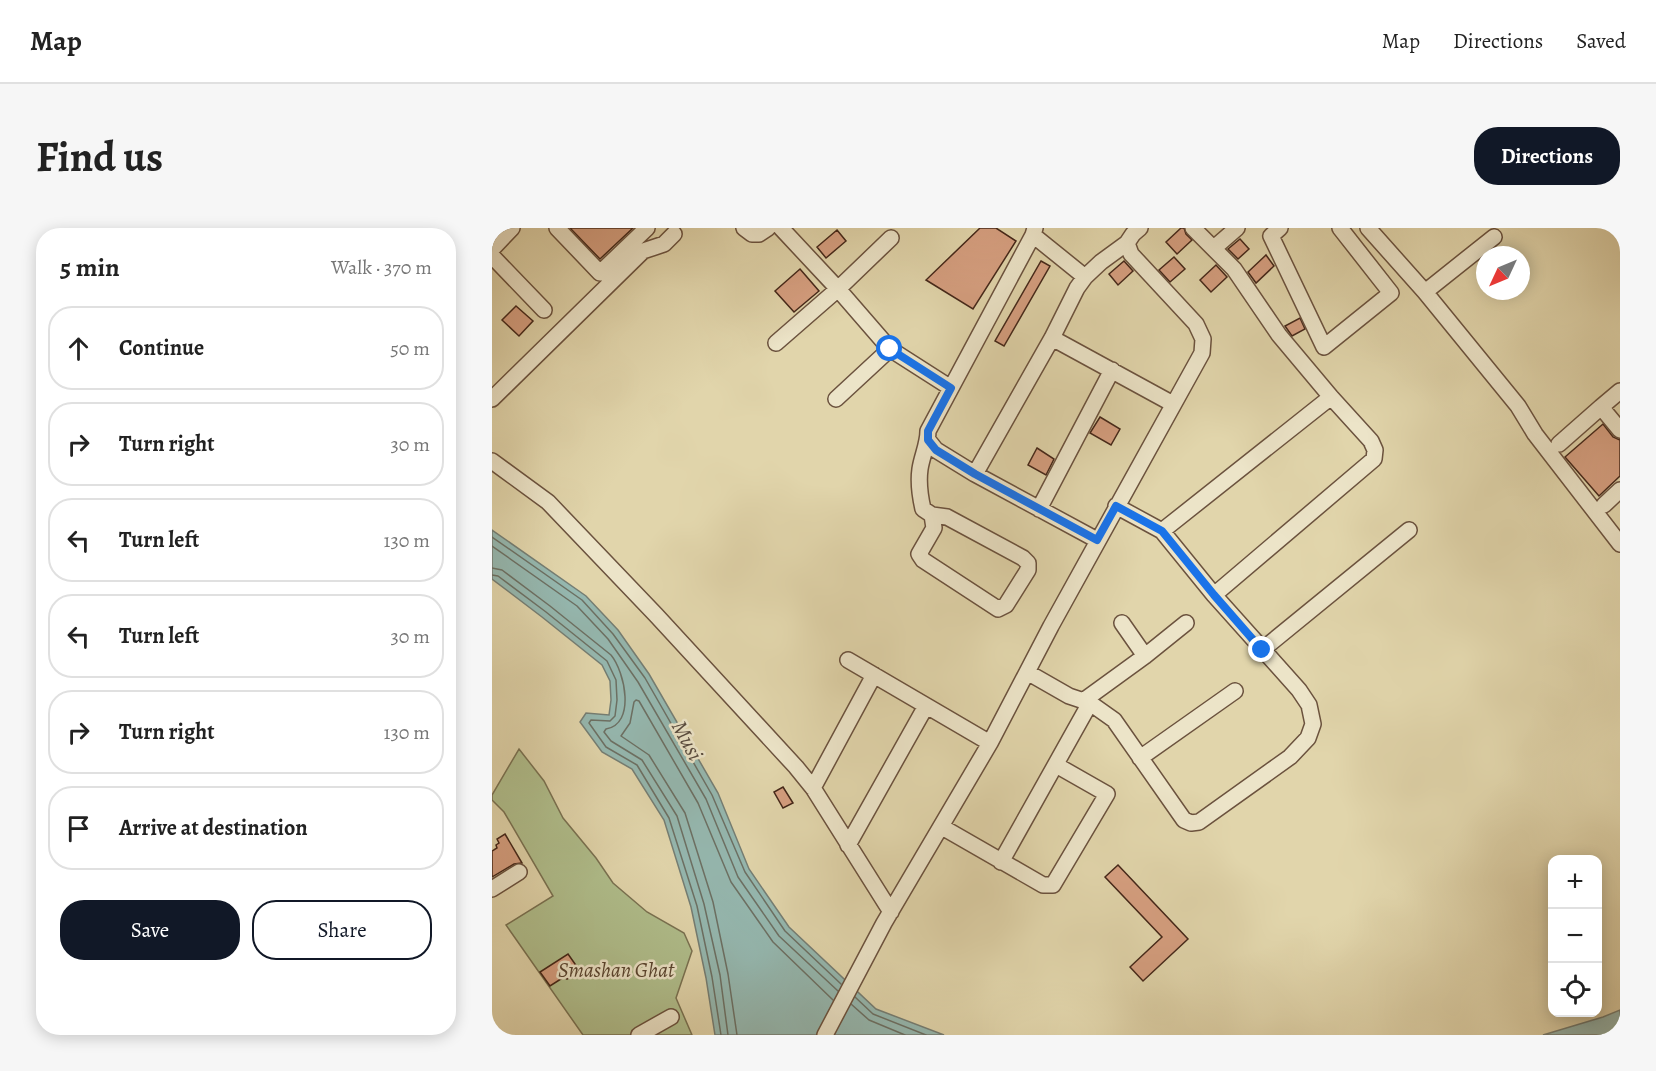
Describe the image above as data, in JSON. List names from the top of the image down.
{
  "water": ["Musi"],
  "parks": ["Smashan Ghat"],
  "north": "bottom left",
  "page": {
    "header": "Map",
    "nav": ["Map", "Directions", "Saved"],
    "buttons": [
      "Directions",
      ["Save", "Share"]
    ],
    "title": "Find us",
    "heading": ["5 min", "Walk · 370 m"],
    "list": [
      ["Continue", "50 m"],
      ["Turn right", "30 m"],
      ["Turn left", "130 m"],
      ["Turn left", "30 m"],
      ["Turn right", "130 m"],
      "Arrive at destination"
    ],
    "map_buttons": ["+", "−"]
  }
}
